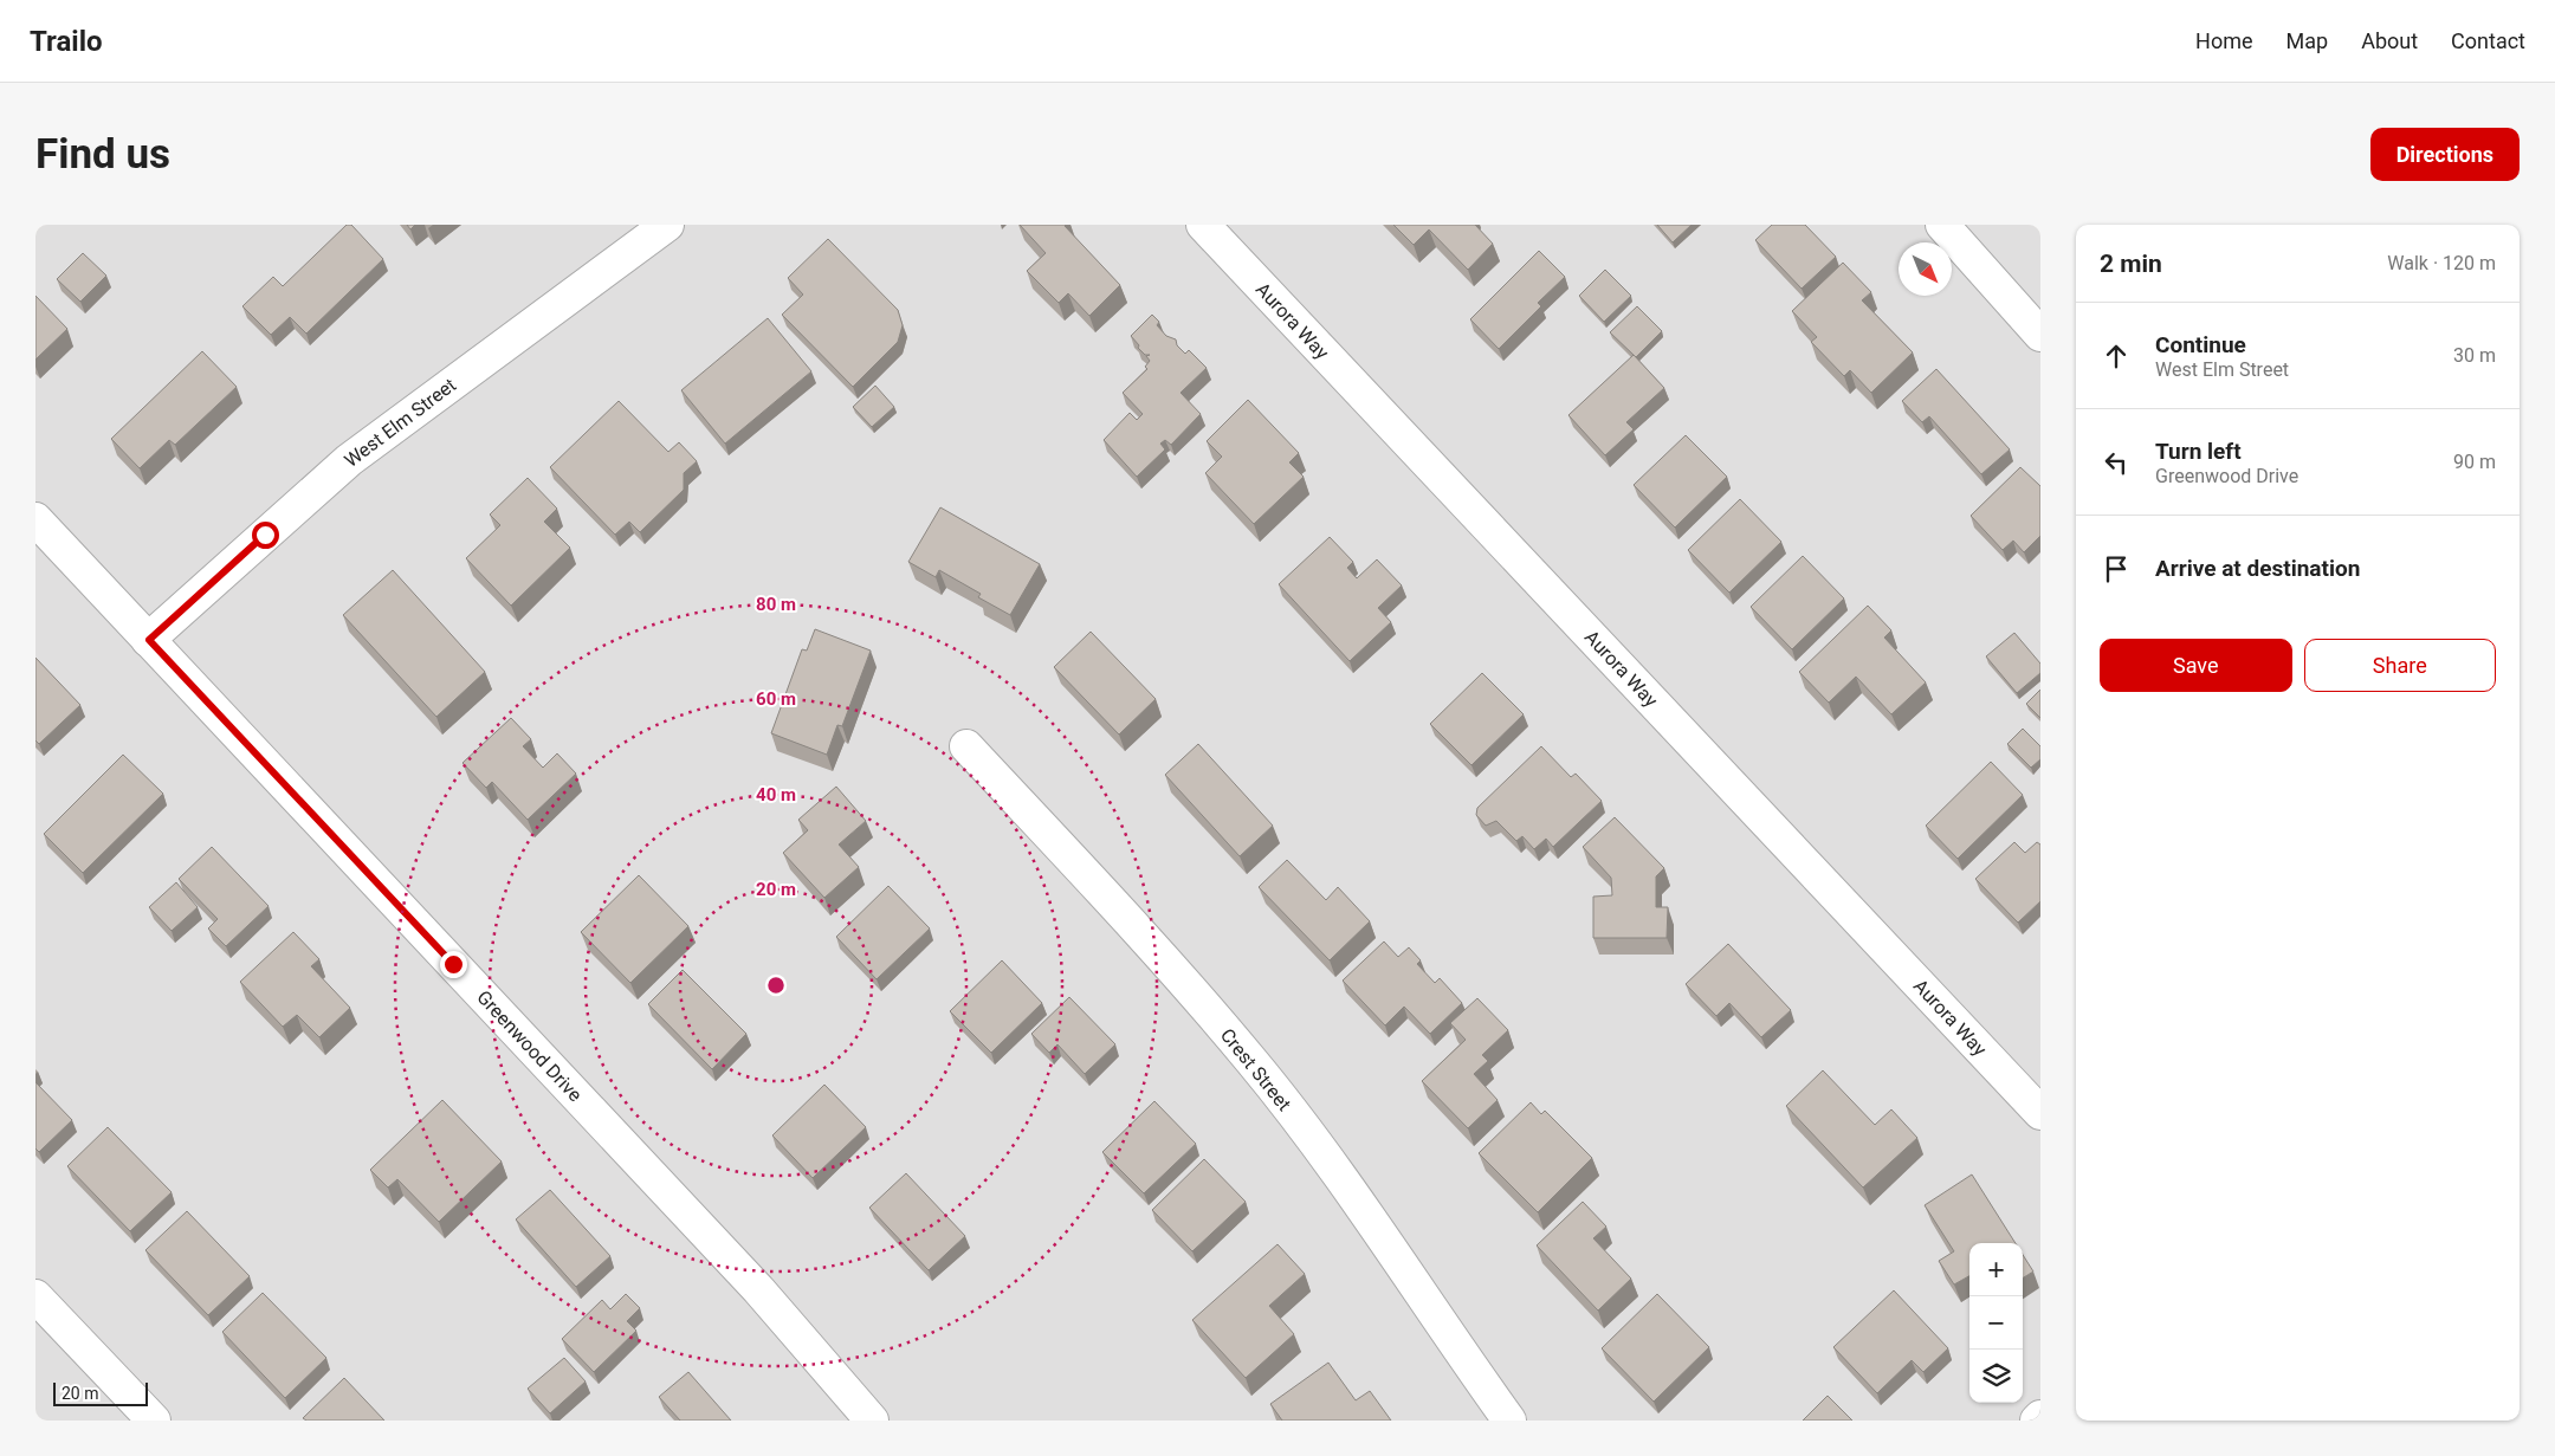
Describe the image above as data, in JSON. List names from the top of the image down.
{
  "streets": {
    "street": [
      "Aurora Way",
      "West Elm Street",
      "Greenwood Drive",
      "Crest Street"
    ]
  },
  "crossings": [
    ["West Elm Street", "Greenwood Drive"]
  ],
  "scale_bar": "20 m",
  "north": "bottom right",
  "page": {
    "header": "Trailo",
    "nav": [
      "Home",
      "Map",
      "About",
      "Contact"
    ],
    "buttons": [
      "Directions",
      ["Save", "Share"]
    ],
    "title": "Find us",
    "heading": ["2 min", "Walk · 120 m"],
    "list": [
      ["Continue", "West Elm Street", "30 m"],
      ["Turn left", "Greenwood Drive", "90 m"],
      "Arrive at destination"
    ],
    "map_buttons": ["+", "−"],
    "scale": "20 m"
  },
  "rings": [
    "80 m",
    "60 m",
    "40 m",
    "20 m"
  ]
}
